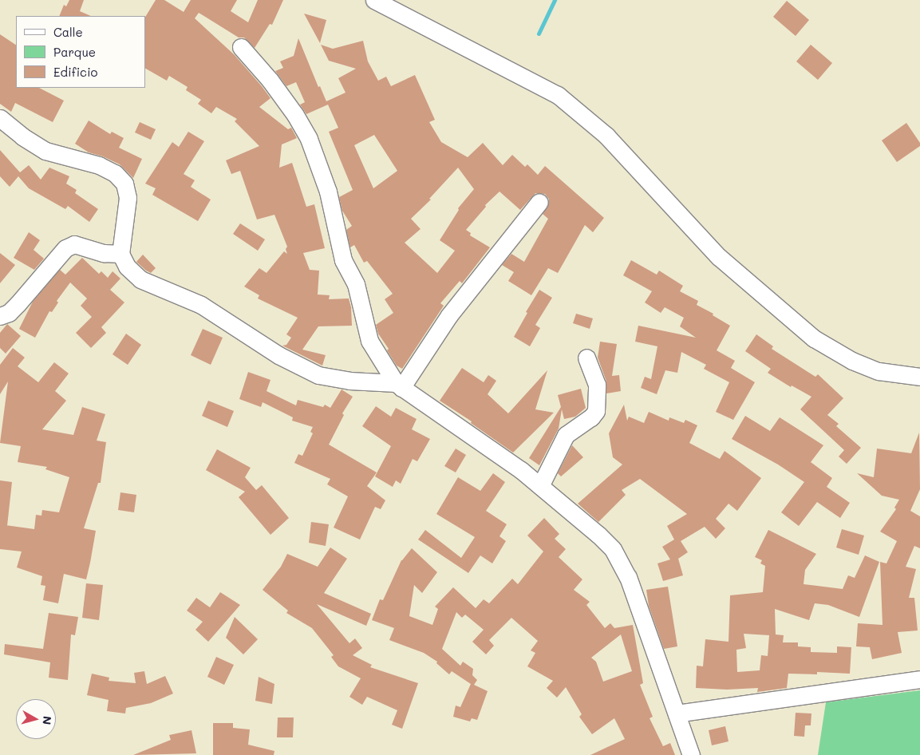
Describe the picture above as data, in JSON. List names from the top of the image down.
{
  "legend": ["Calle", "Parque", "Edificio"],
  "north": "right"
}
